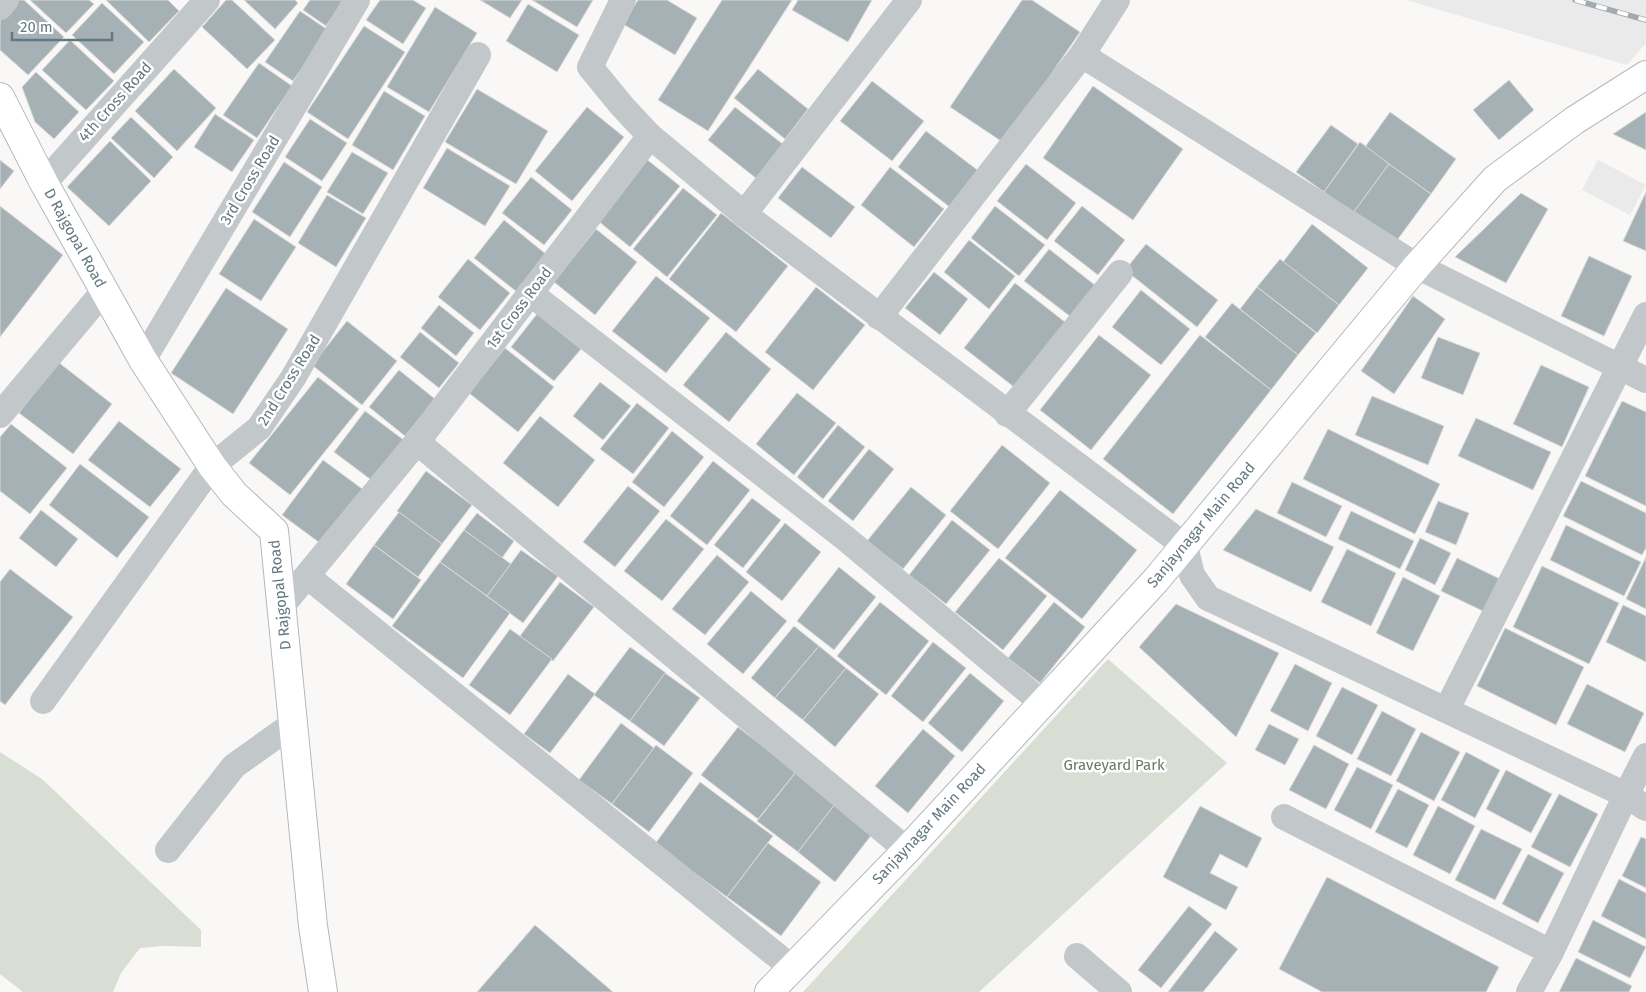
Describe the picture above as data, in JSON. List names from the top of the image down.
{
  "streets": {
    "street": [
      "4th Cross Road",
      "3rd Cross Road",
      "D Rajgopal Road",
      "1st Cross Road",
      "2nd Cross Road",
      "Sanjaynagar Main Road"
    ]
  },
  "crossings": [
    ["4th Cross Road", "D Rajgopal Road"],
    ["3rd Cross Road", "D Rajgopal Road"],
    ["D Rajgopal Road", "1st Cross Road"],
    ["D Rajgopal Road", "2nd Cross Road"]
  ],
  "parks": ["Graveyard Park"],
  "scale_bar": "20 m"
}
